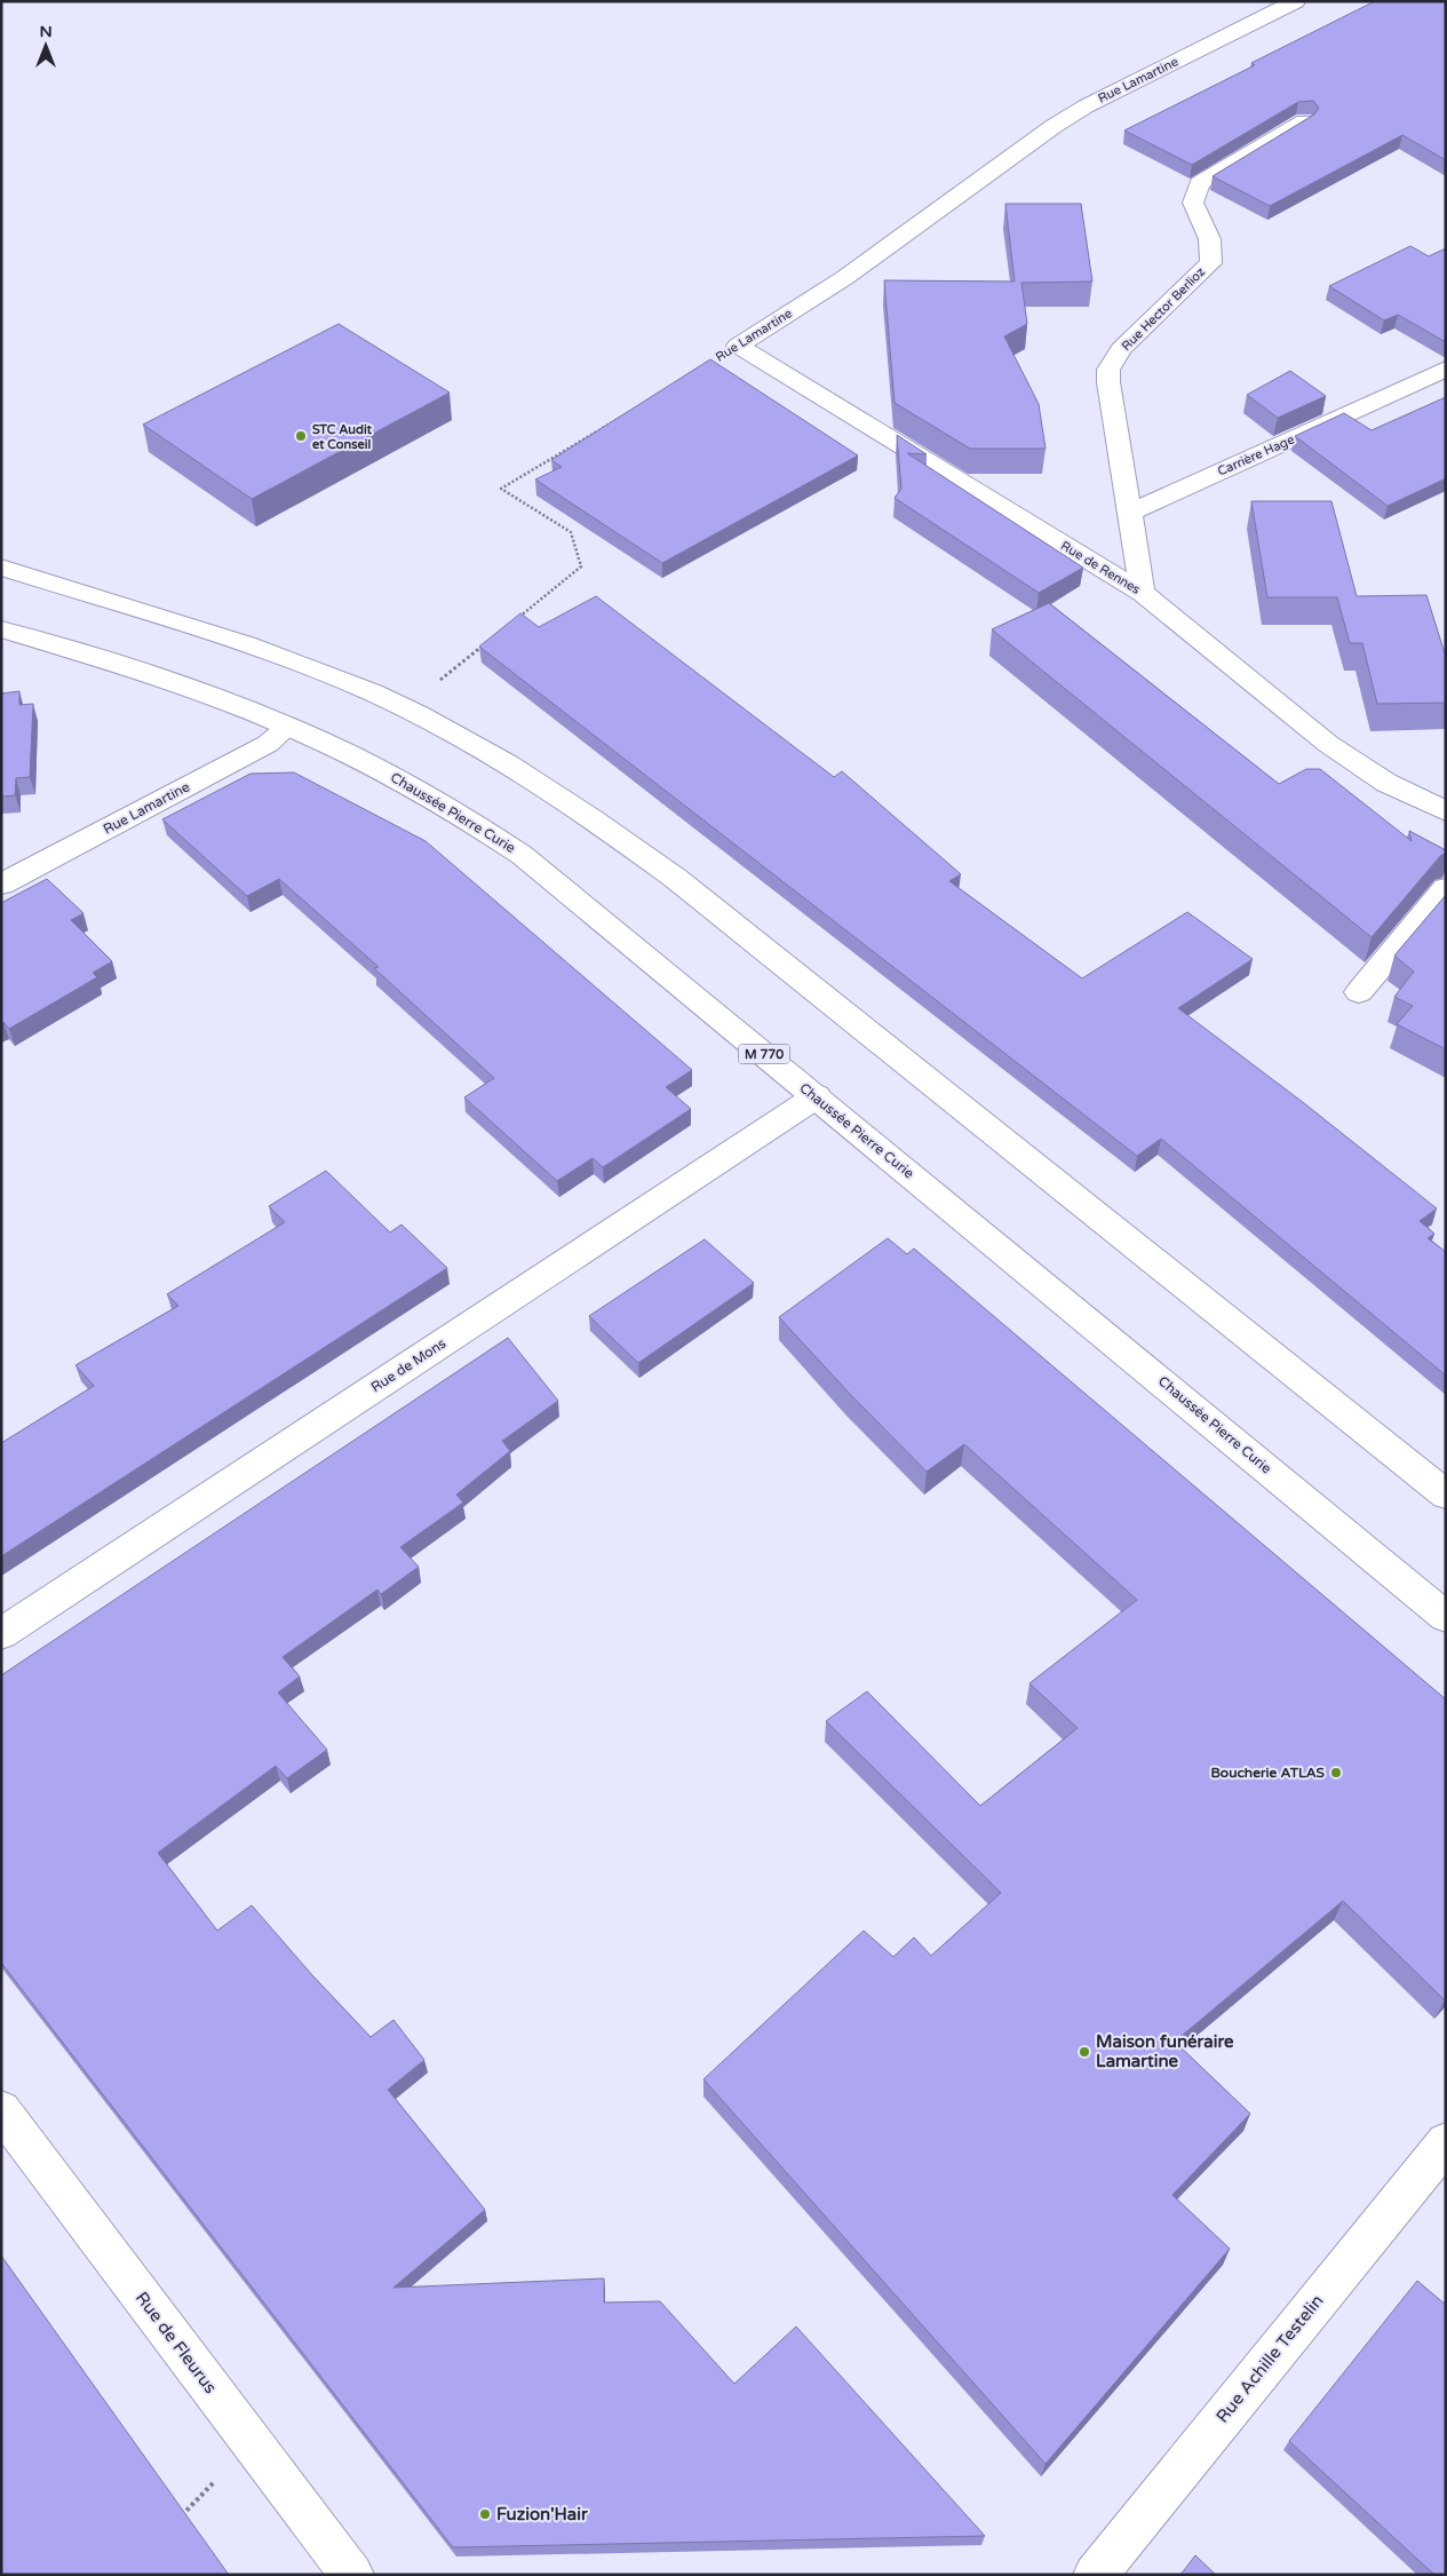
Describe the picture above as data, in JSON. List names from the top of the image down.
{
  "streets": {
    "street": [
      "Rue Lamartine",
      "Rue Hector Berlioz",
      "Carrière Hage",
      "Rue de Rennes",
      "Chaussée Pierre Curie",
      "M 770",
      "Rue de Mons",
      "Rue de Fleurus",
      "Rue Achille Testelin"
    ]
  },
  "crossings": [
    ["Rue Lamartine", "Rue de Rennes"],
    ["Rue Lamartine", "Chaussée Pierre Curie"],
    ["Rue Hector Berlioz", "Carrière Hage"],
    ["Rue Hector Berlioz", "Rue de Rennes"],
    ["Chaussée Pierre Curie", "Rue de Mons"]
  ],
  "places": [
    "STC Audit et Conseil",
    "Boucherie ATLAS",
    "Maison funéraire Lamartine",
    "Fuzion'Hair"
  ],
  "north": "top"
}
